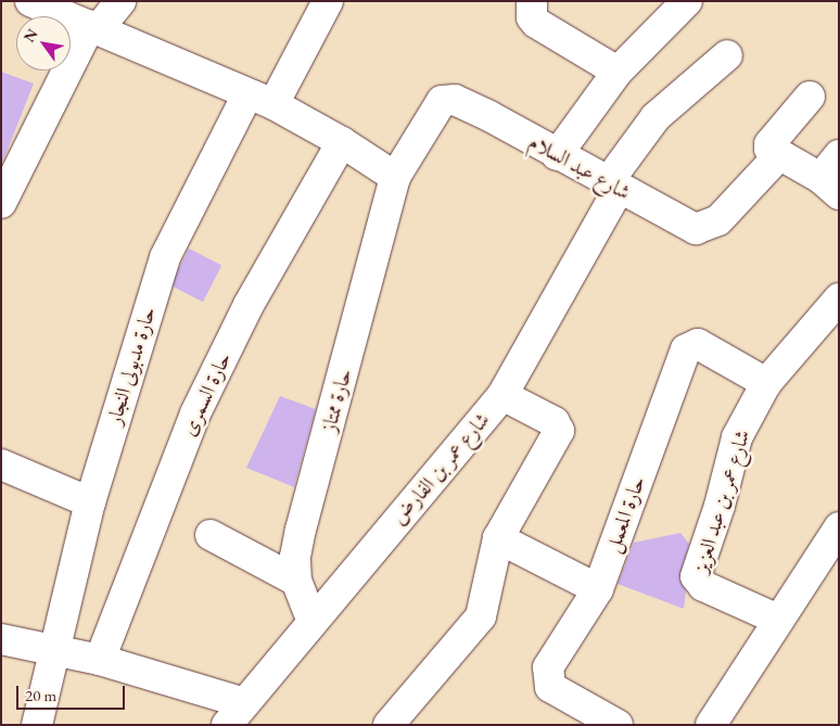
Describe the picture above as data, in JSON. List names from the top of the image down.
{
  "streets": {
    "street": [
      "شارع عبد السلام",
      "حارة مدبولى النجار",
      "حارة السمرى",
      "حارة ممتاز",
      "شارع عمر بن الفارض",
      "شارع عمر بن عبد العزيز",
      "حارة المعمل"
    ]
  },
  "crossings": [
    ["شارع عبد السلام", "حارة ممتاز"],
    ["شارع عبد السلام", "شارع عمر بن الفارض"],
    ["حارة ممتاز", "شارع عمر بن الفارض"],
    ["شارع عمر بن عبد العزيز", "حارة المعمل"]
  ],
  "scale_bar": "20 m",
  "north": "top left"
}
